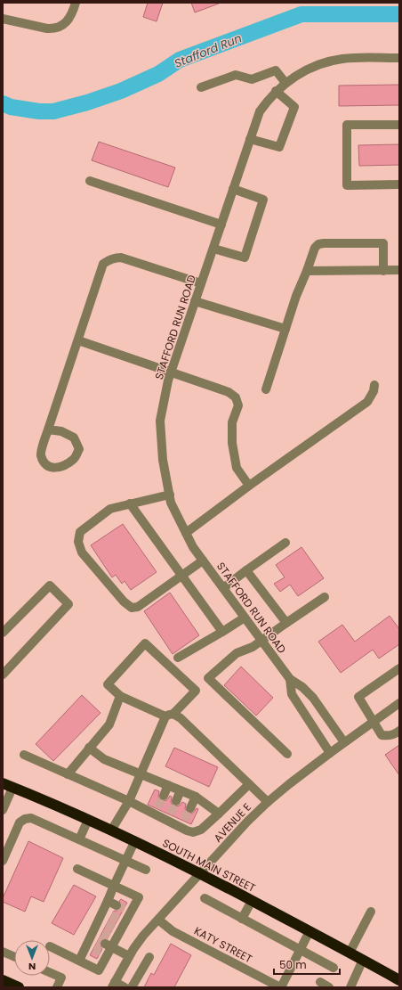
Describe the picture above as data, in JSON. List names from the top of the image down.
{
  "streets": {
    "highway": ["SOUTH MAIN STREET"],
    "street": ["STAFFORD RUN ROAD", "AVENUE E", "KATY STREET"]
  },
  "crossings": [
    ["STAFFORD RUN ROAD", "AVENUE E"],
    ["AVENUE E", "SOUTH MAIN STREET"],
    ["AVENUE E", "KATY STREET"]
  ],
  "water": ["Stafford Run"],
  "scale_bar": "50 m",
  "north": "bottom"
}
